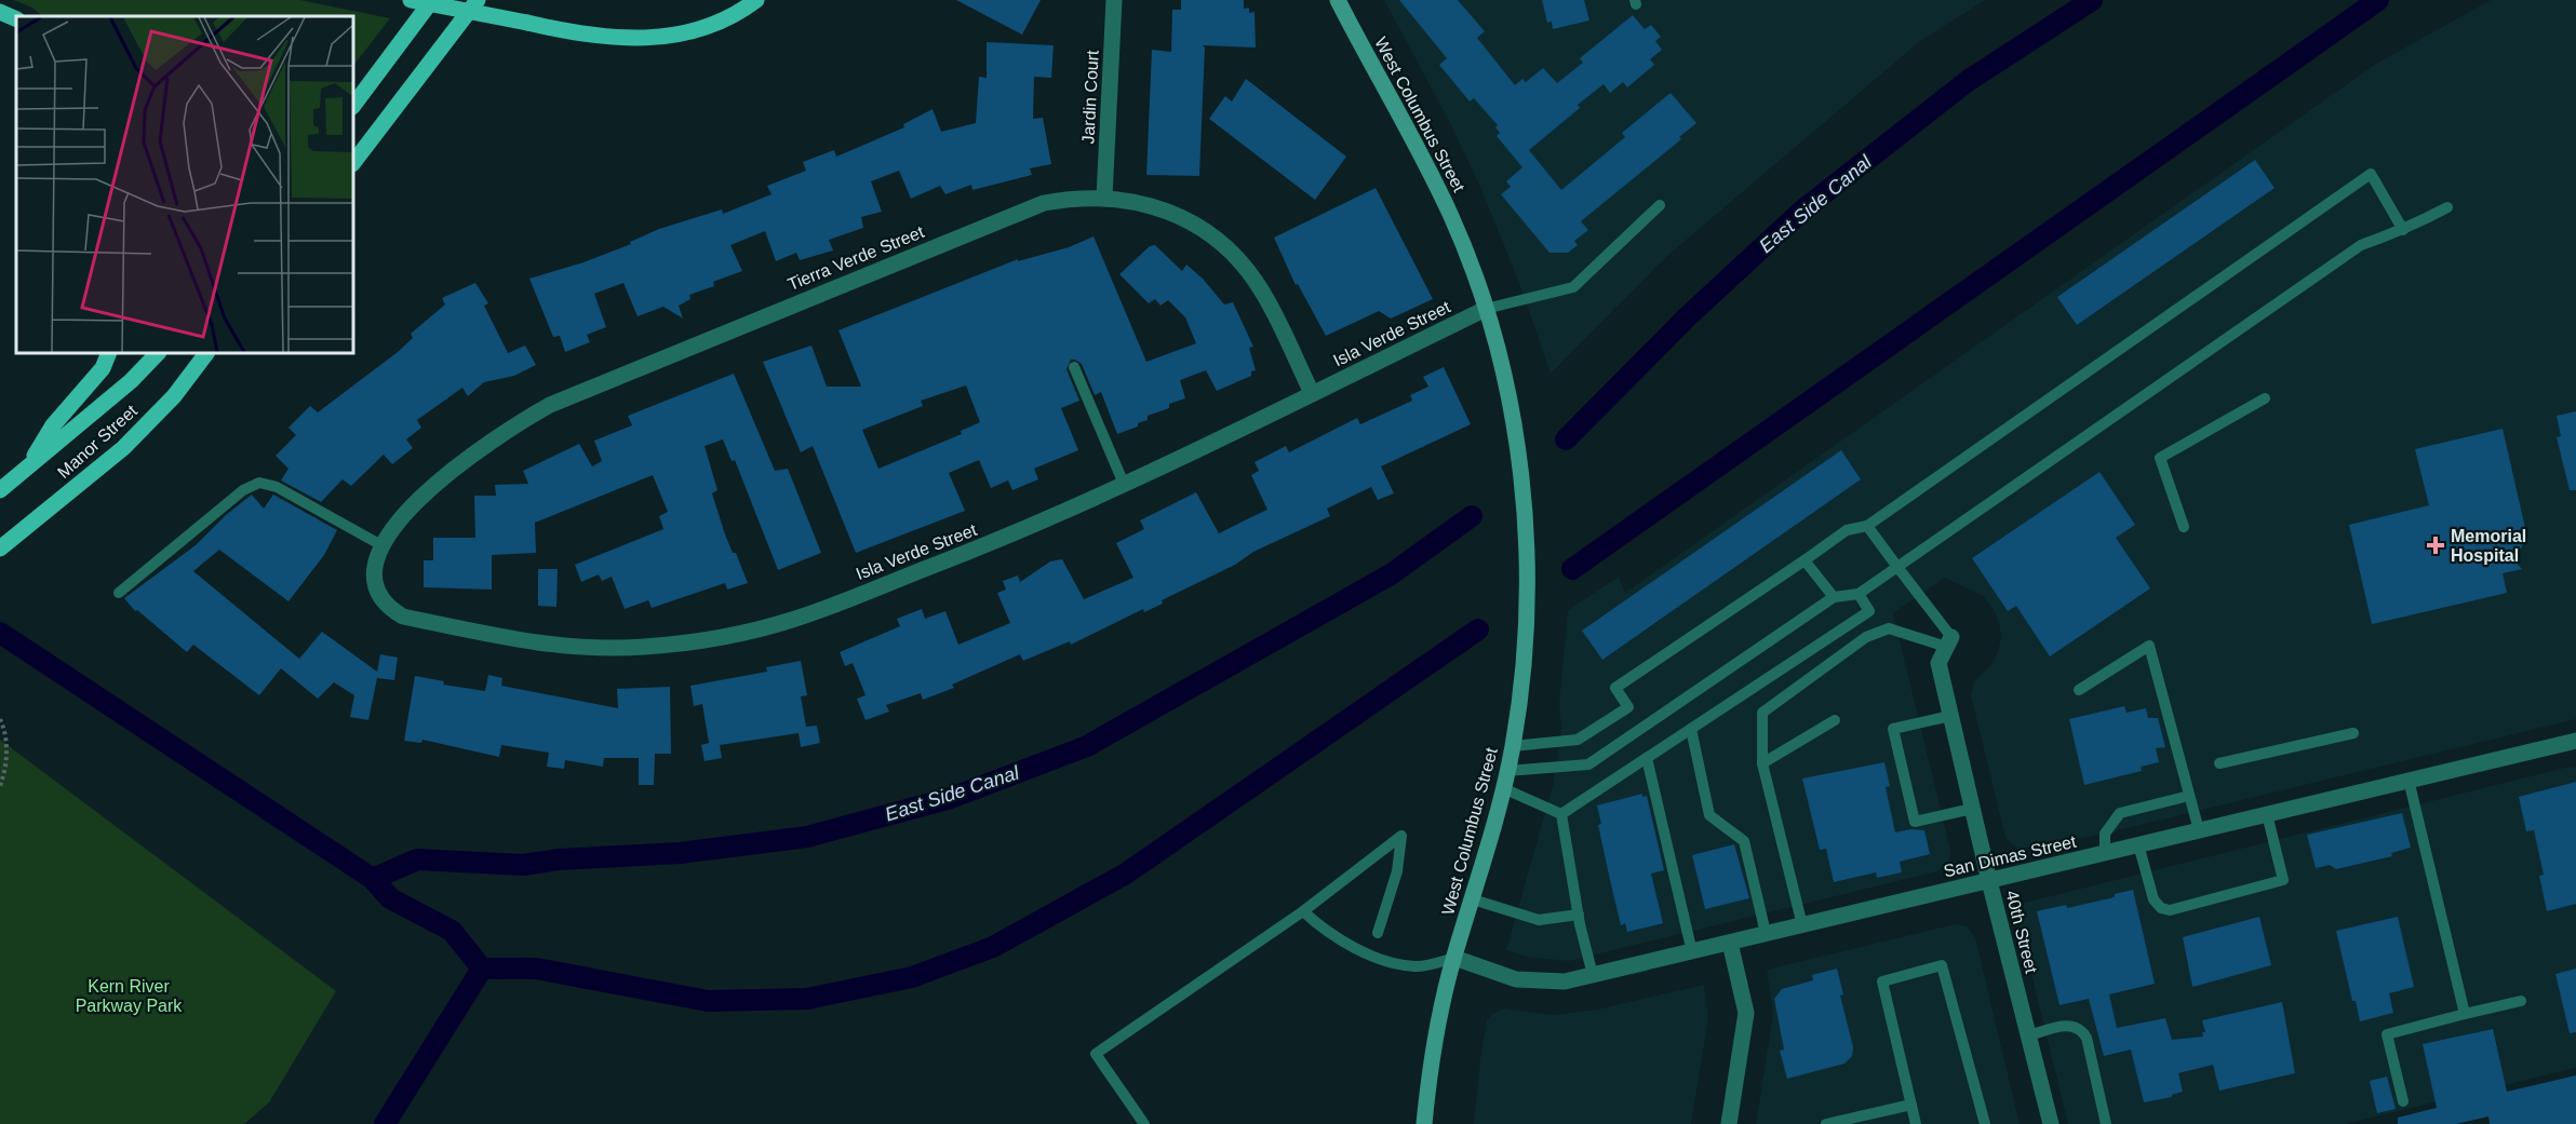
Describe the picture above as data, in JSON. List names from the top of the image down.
{
  "streets": {
    "main road": ["West Columbus Street", "Manor Street"],
    "street": [
      "Jardin Court",
      "Tierra Verde Street",
      "Isla Verde Street",
      "San Dimas Street",
      "40th Street"
    ]
  },
  "crossings": [
    ["Jardin Court", "Tierra Verde Street"],
    ["West Columbus Street", "Isla Verde Street"],
    ["West Columbus Street", "San Dimas Street"],
    ["Tierra Verde Street", "Isla Verde Street"],
    ["San Dimas Street", "40th Street"]
  ],
  "water": ["East Side Canal"],
  "parks": ["Kern River Parkway Park"],
  "places": {
    "health": ["Memorial Hospital"]
  }
}
